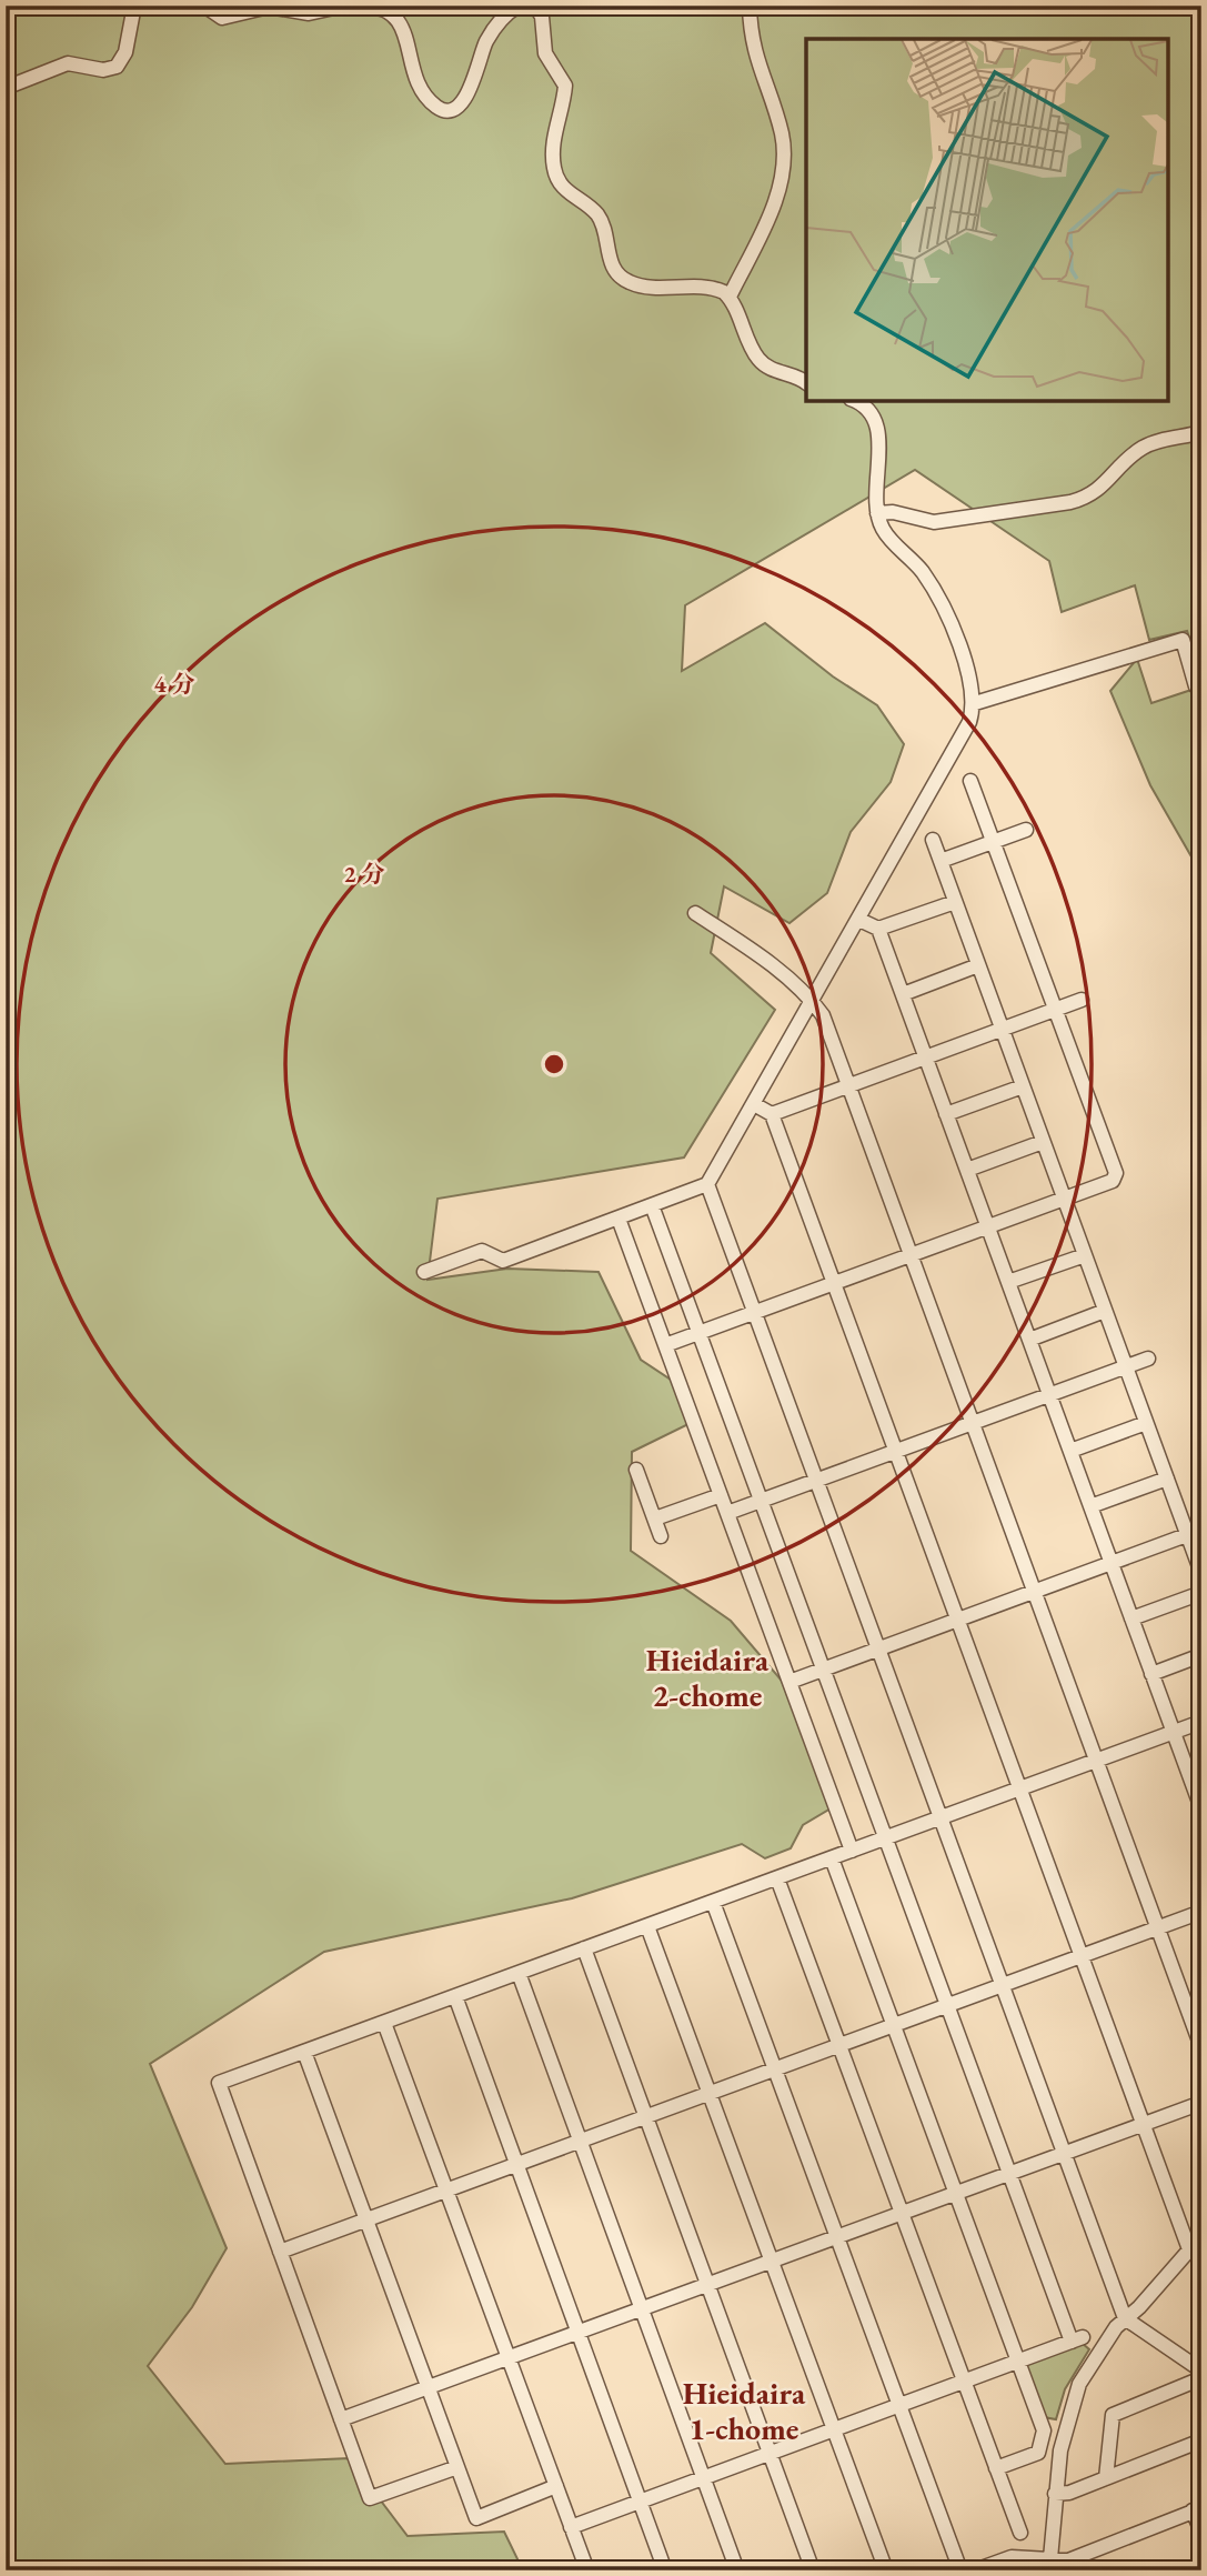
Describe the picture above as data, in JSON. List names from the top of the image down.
{
  "districts": ["Hieidaira 2-chome", "Hieidaira 1-chome"],
  "rings": ["4 分", "2 分"]
}
